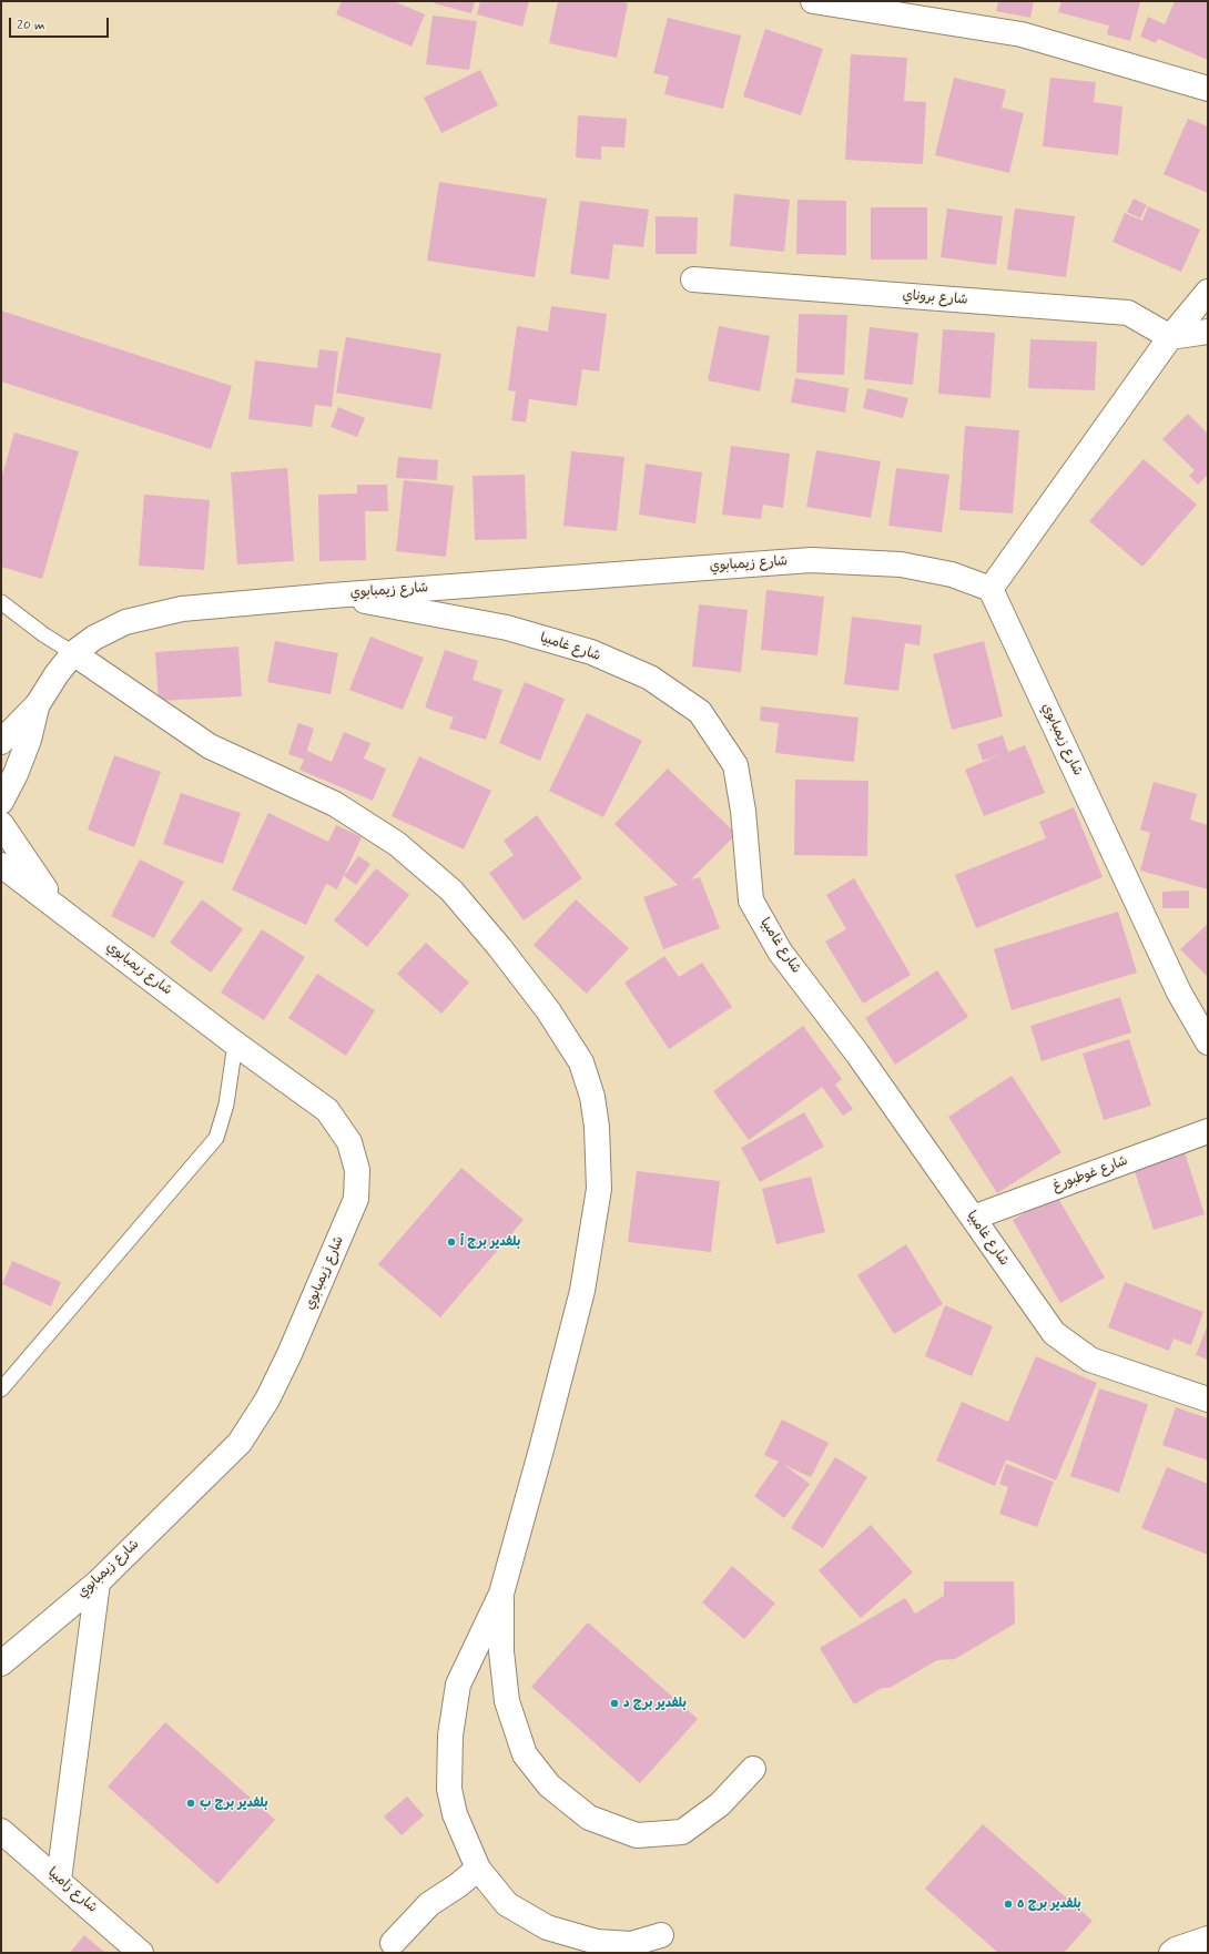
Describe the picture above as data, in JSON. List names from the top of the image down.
{
  "streets": {
    "street": [
      "شارع بروناي",
      "شارع زيمبابوي",
      "شارع غامبيا",
      "شارع غوطبورغ",
      "شارع زامبيا"
    ]
  },
  "crossings": [
    ["شارع زيمبابوي", "شارع غامبيا"],
    ["شارع غامبيا", "شارع غوطبورغ"]
  ],
  "places": [
    "بلفدير برج أ",
    "بلفدير برج د",
    "بلفدير برج ب",
    "بلفدير برج ه"
  ],
  "scale_bar": "20 m"
}
